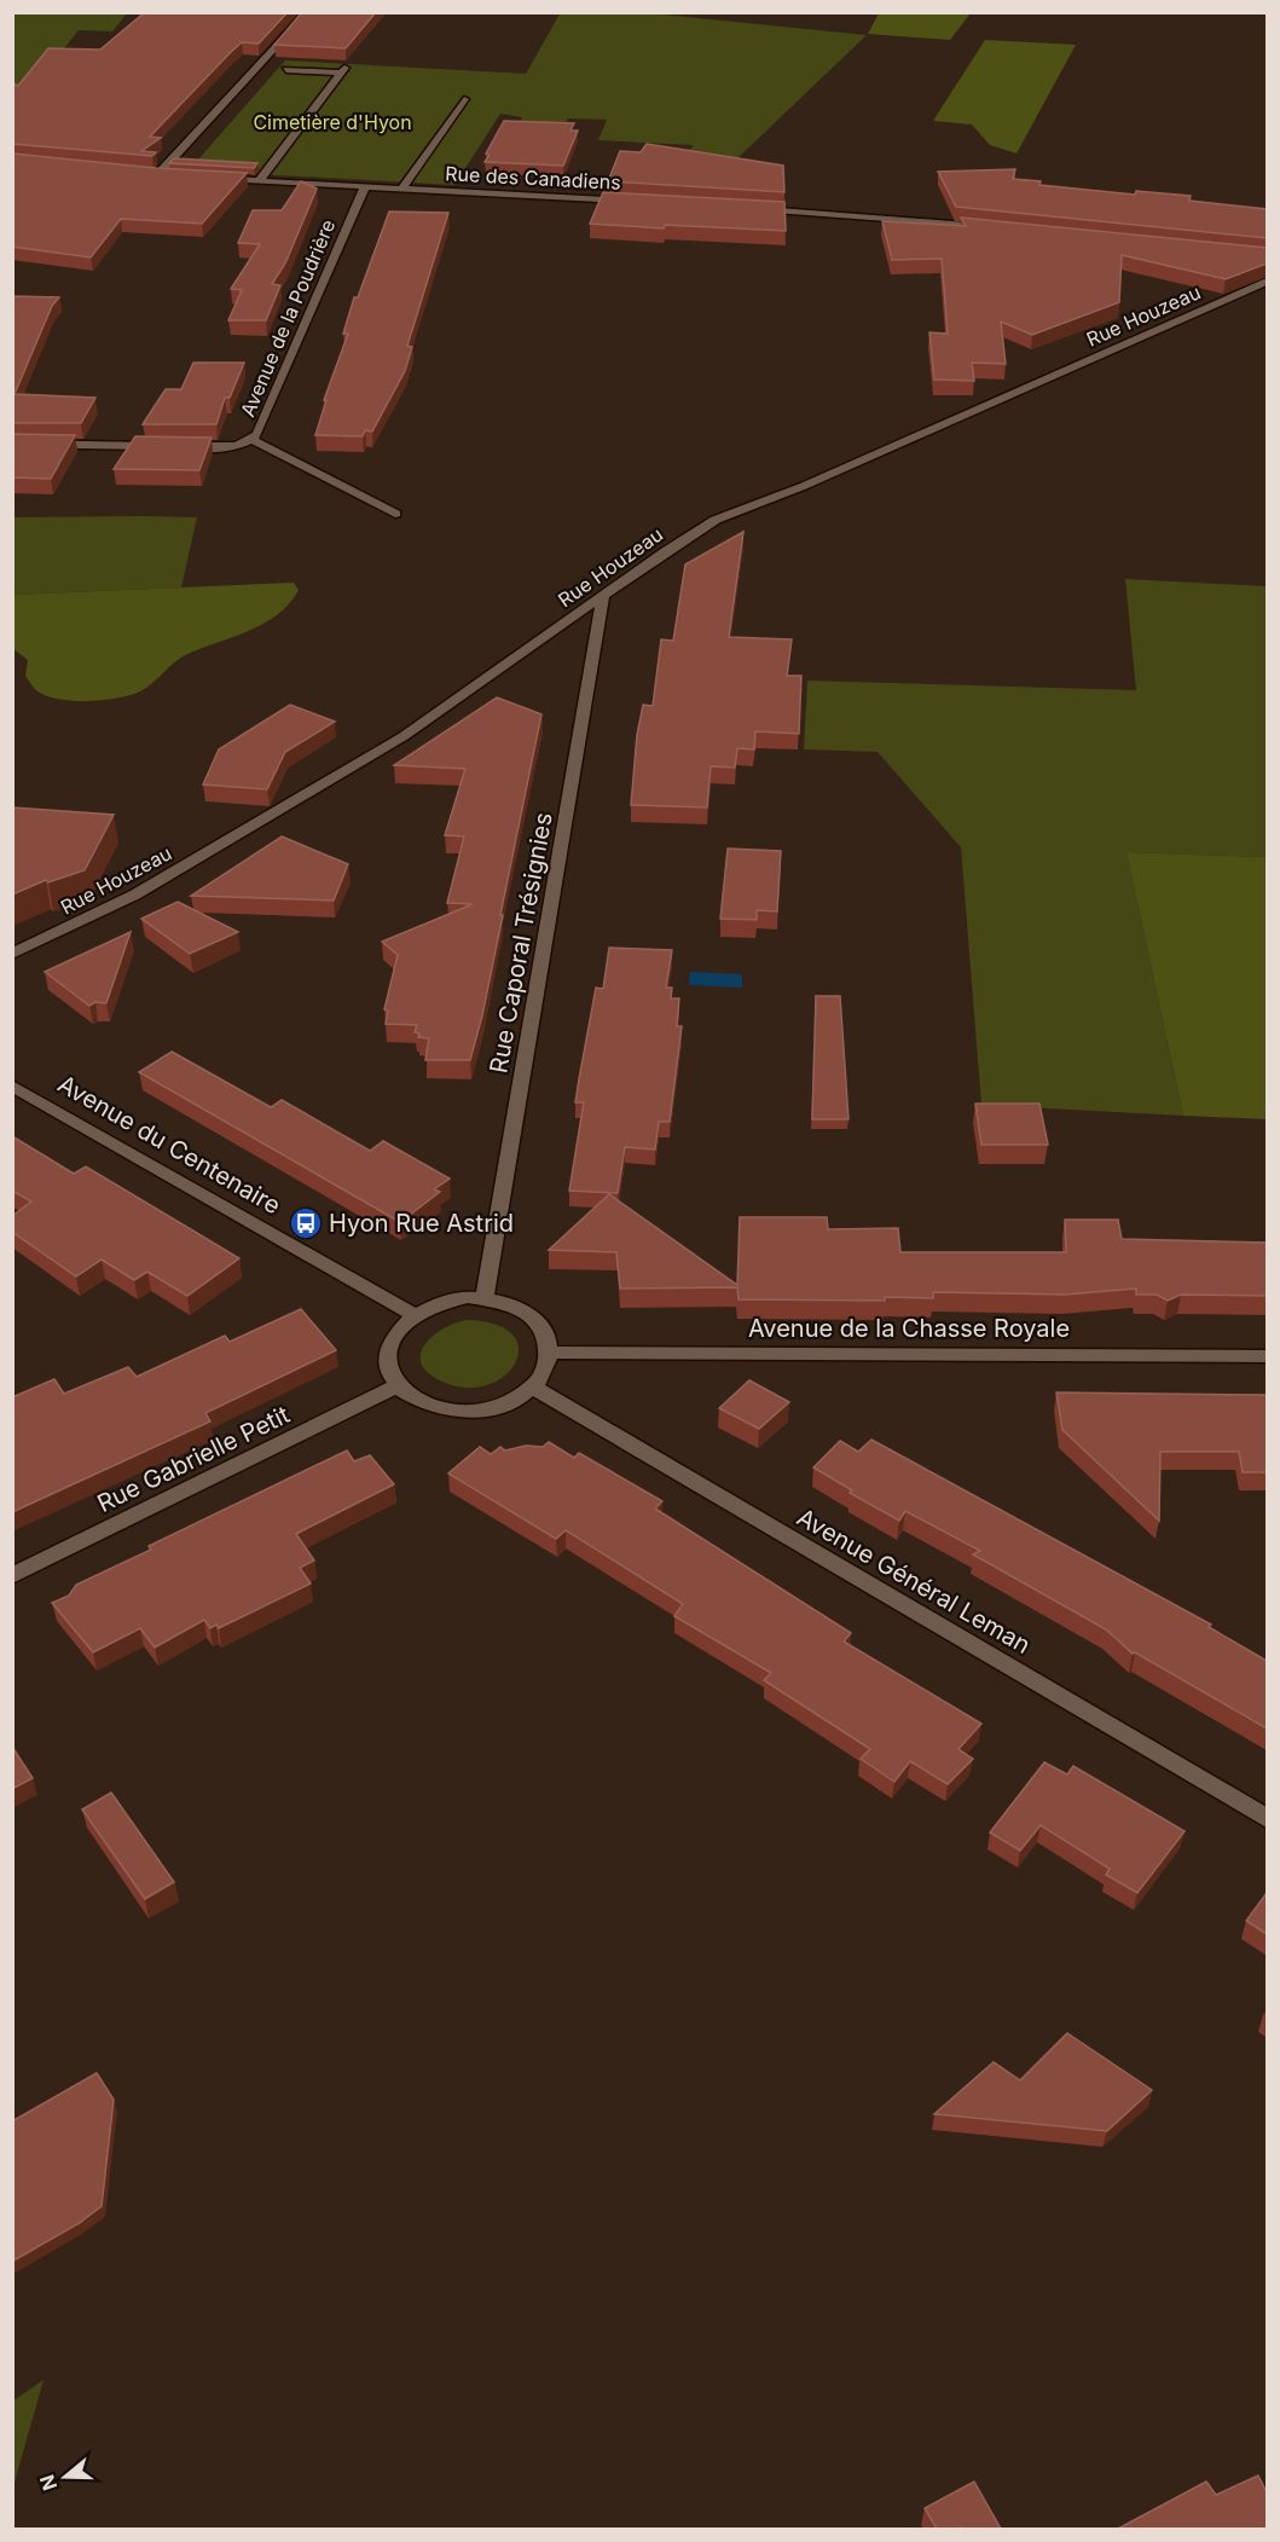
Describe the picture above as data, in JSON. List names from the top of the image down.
{
  "streets": {
    "street": [
      "Rue des Canadiens",
      "Rue Houzeau",
      "Avenue de la Poudrière",
      "Rue Caporal Trésignies",
      "Avenue du Centenaire",
      "Avenue de la Chasse Royale",
      "Rue Gabrielle Petit",
      "Avenue Général Leman"
    ]
  },
  "crossings": [
    ["Rue des Canadiens", "Avenue de la Poudrière"],
    ["Rue Houzeau", "Rue Caporal Trésignies"],
    ["Rue Caporal Trésignies", "Avenue du Centenaire"],
    ["Rue Caporal Trésignies", "Avenue de la Chasse Royale"],
    ["Rue Caporal Trésignies", "Rue Gabrielle Petit"],
    ["Rue Caporal Trésignies", "Avenue Général Leman"],
    ["Avenue du Centenaire", "Avenue de la Chasse Royale"],
    ["Avenue du Centenaire", "Rue Gabrielle Petit"],
    ["Avenue du Centenaire", "Avenue Général Leman"],
    ["Avenue de la Chasse Royale", "Rue Gabrielle Petit"],
    ["Avenue de la Chasse Royale", "Avenue Général Leman"],
    ["Rue Gabrielle Petit", "Avenue Général Leman"]
  ],
  "parks": ["Cimetière d'Hyon"],
  "places": {
    "bus stop": ["Hyon Rue Astrid"]
  },
  "north": "left"
}
